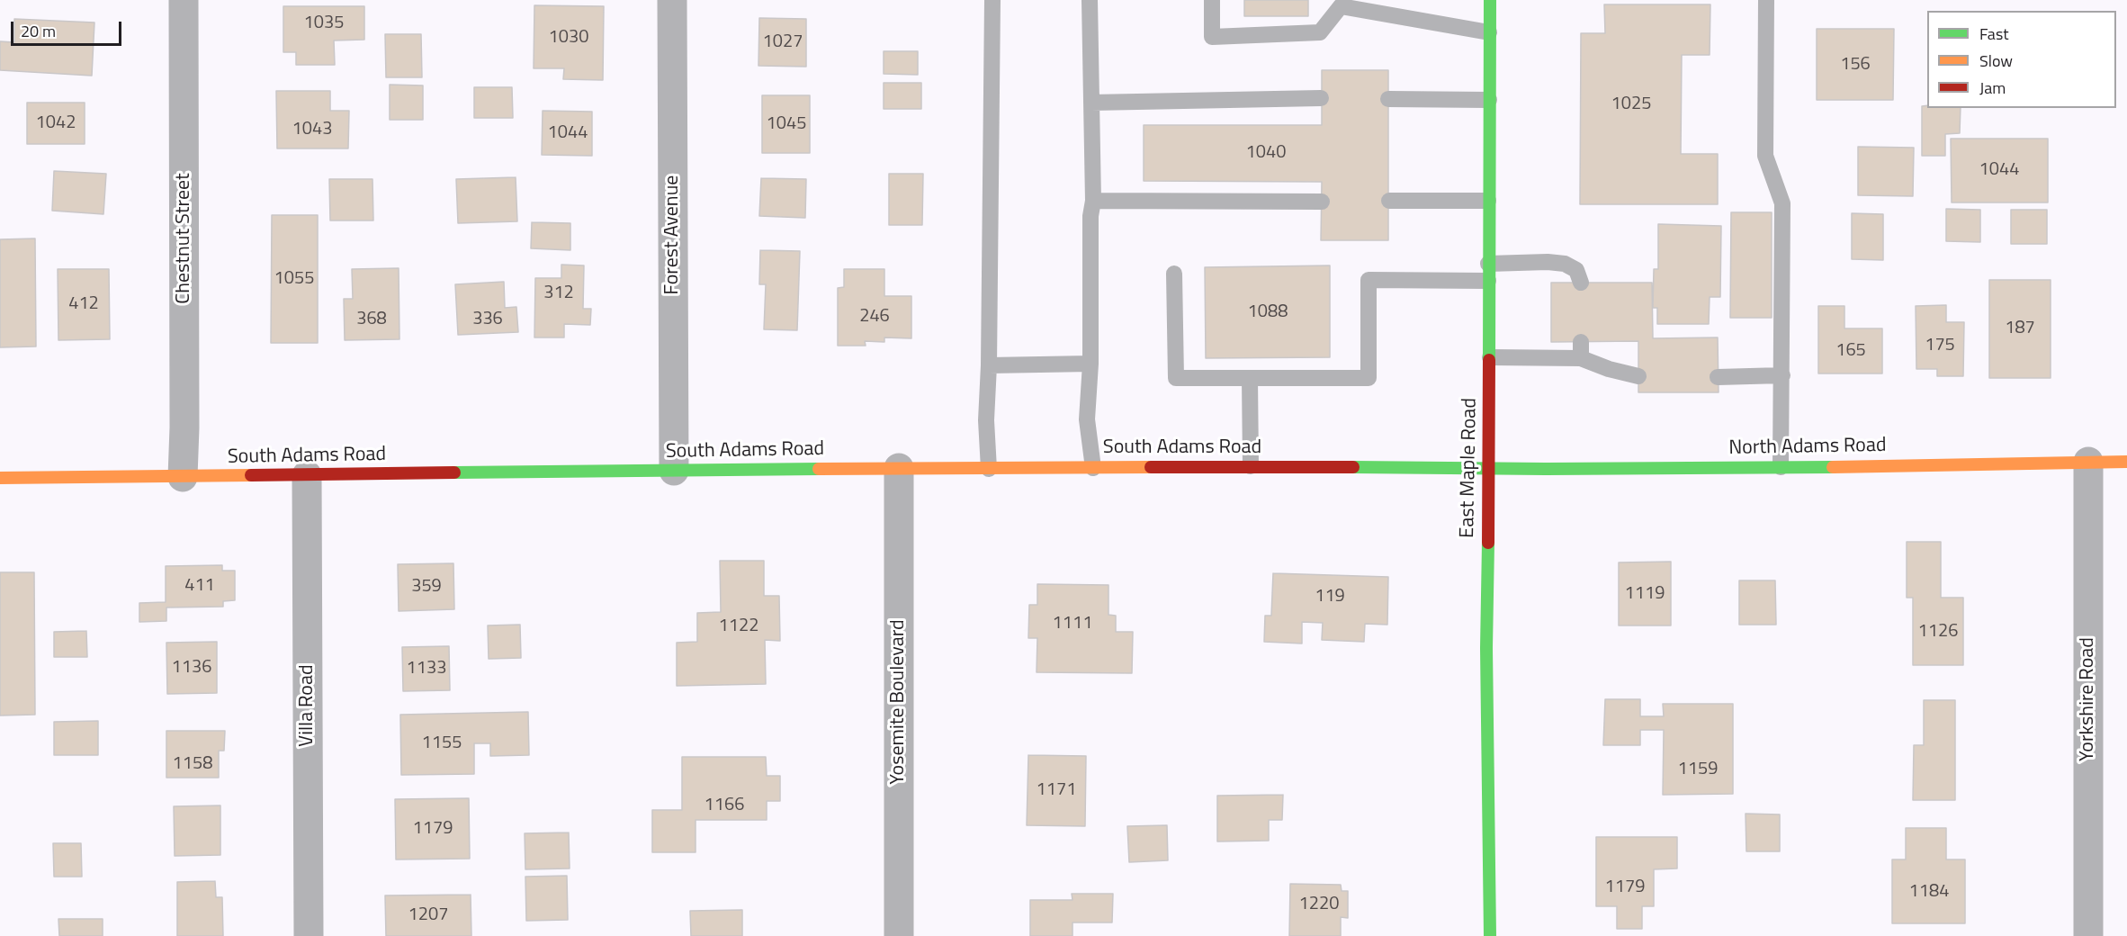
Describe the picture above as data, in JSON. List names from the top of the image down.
{
  "streets": {
    "main road": ["North Adams Road", "South Adams Road", "East Maple Road"],
    "street": [
      "Forest Avenue",
      "Chestnut Street",
      "Yorkshire Road",
      "Yosemite Boulevard",
      "Villa Road"
    ]
  },
  "crossings": [
    ["Forest Avenue", "South Adams Road"],
    ["Chestnut Street", "South Adams Road"],
    ["North Adams Road", "South Adams Road"],
    ["North Adams Road", "East Maple Road"],
    ["North Adams Road", "Yorkshire Road"],
    ["South Adams Road", "East Maple Road"],
    ["South Adams Road", "Yosemite Boulevard"],
    ["South Adams Road", "Villa Road"]
  ],
  "house_numbers": [
    "1035",
    "1030",
    "1027",
    "156",
    "1025",
    "1042",
    "1045",
    "1043",
    "1044",
    "1040",
    "1044",
    "1055",
    "312",
    "412",
    "1088",
    "246",
    "368",
    "336",
    "187",
    "175",
    "165",
    "411",
    "359",
    "1119",
    "119",
    "1111",
    "1122",
    "1126",
    "1136",
    "1133",
    "1155",
    "1158",
    "1159",
    "1171",
    "1166",
    "1179",
    "1179",
    "1184",
    "1220",
    "1207"
  ],
  "legend": ["Fast", "Slow", "Jam"],
  "scale_bar": "20 m"
}
